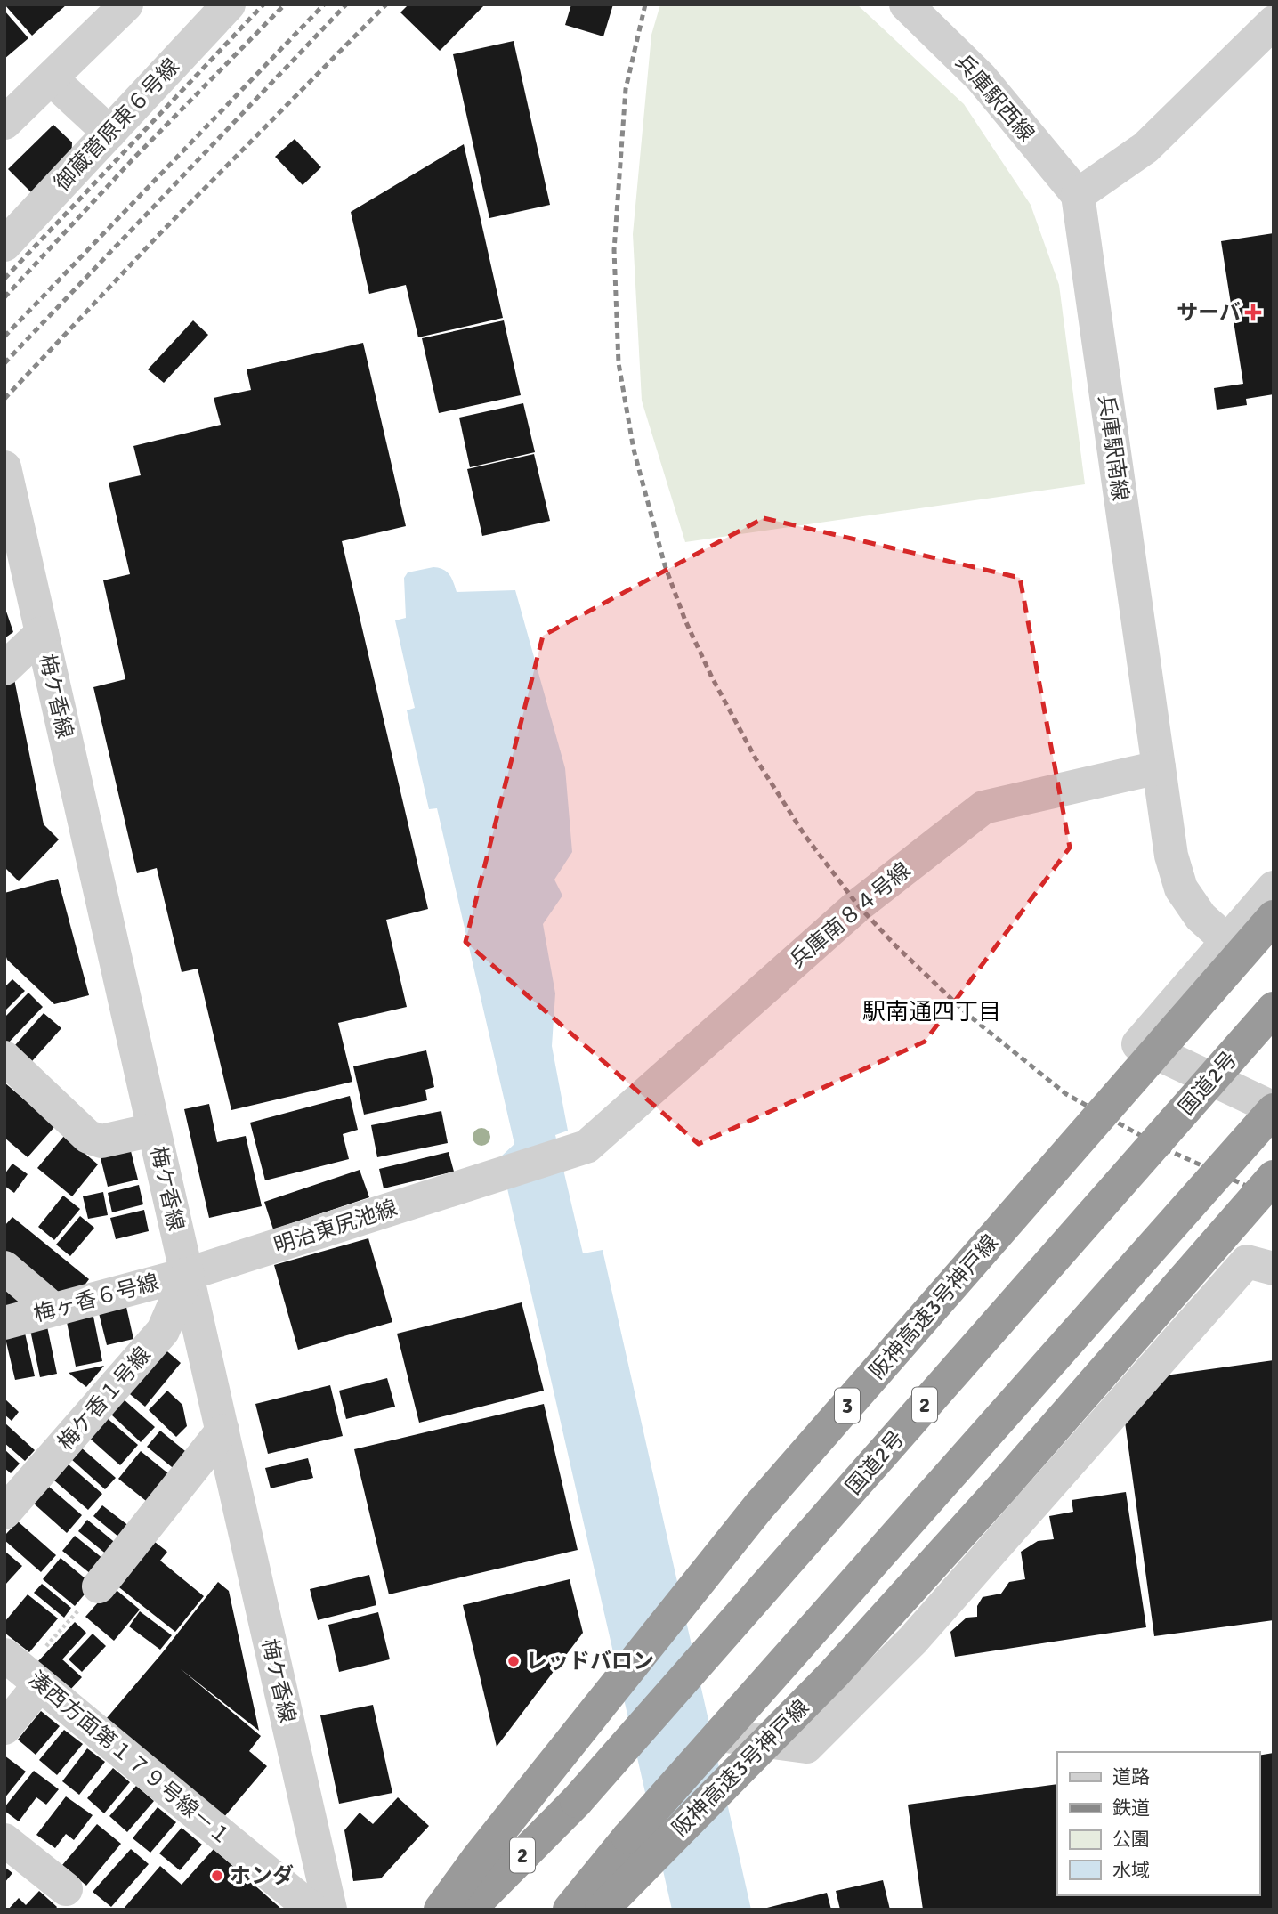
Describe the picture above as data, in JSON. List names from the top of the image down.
{
  "streets": {
    "highway": [
      "国道2号",
      "阪神高速3号神戸線",
      "2",
      "3"
    ],
    "street": [
      "兵庫駅西線",
      "御蔵菅原東６号線",
      "兵庫駅南線",
      "梅ケ香線",
      "兵庫南８４号線",
      "明治東尻池線",
      "梅ヶ香６号線",
      "梅ケ香１号線",
      "湊西方面第１７９号線－１"
    ]
  },
  "crossings": [
    ["兵庫駅西線", "兵庫駅南線"],
    ["兵庫駅南線", "兵庫南８４号線"],
    ["梅ケ香線", "明治東尻池線"],
    ["梅ケ香線", "梅ヶ香６号線"],
    ["梅ケ香線", "梅ケ香１号線"],
    ["兵庫南８４号線", "明治東尻池線"],
    ["明治東尻池線", "梅ヶ香６号線"],
    ["明治東尻池線", "梅ケ香１号線"],
    ["梅ヶ香６号線", "梅ケ香１号線"]
  ],
  "districts": ["駅南通四丁目"],
  "places": {
    "health": ["サーバ"],
    "other": ["レッドバロン", "ホンダ"]
  },
  "legend": [
    "道路",
    "鉄道",
    "公園",
    "水域"
  ]
}
